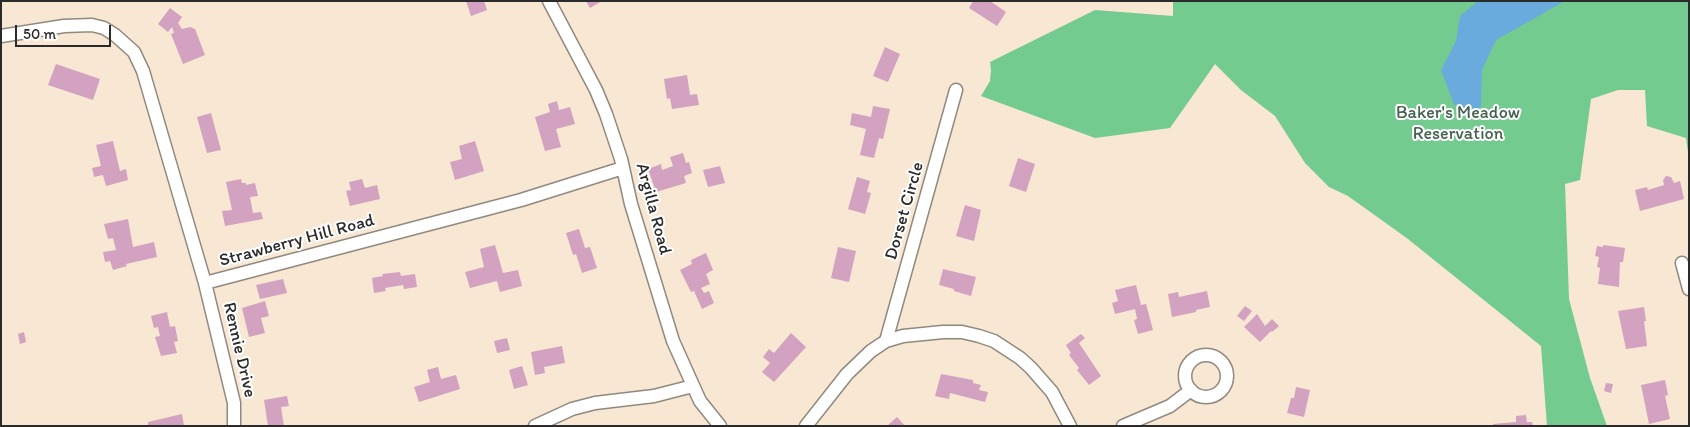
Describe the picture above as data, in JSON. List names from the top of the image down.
{
  "streets": {
    "street": [
      "Argilla Road",
      "Dorset Circle",
      "Strawberry Hill Road",
      "Rennie Drive"
    ]
  },
  "crossings": [
    ["Argilla Road", "Strawberry Hill Road"],
    ["Strawberry Hill Road", "Rennie Drive"]
  ],
  "parks": ["Baker's Meadow Reservation"],
  "scale_bar": "50 m"
}
